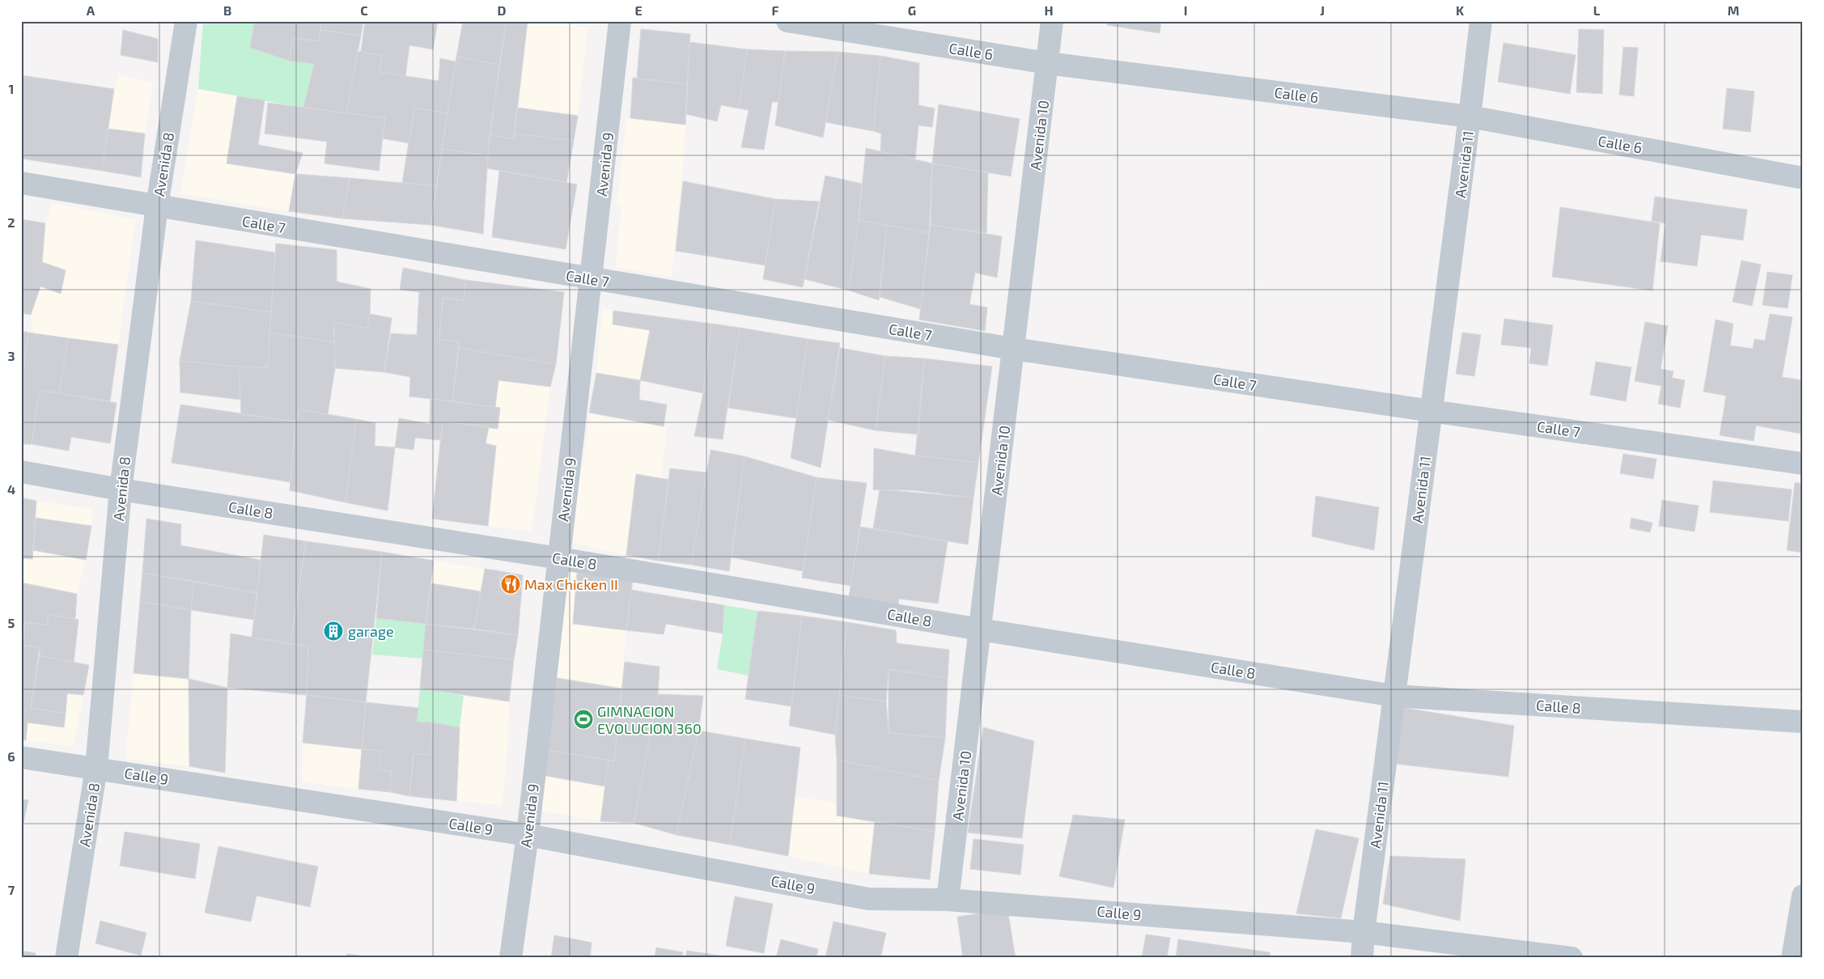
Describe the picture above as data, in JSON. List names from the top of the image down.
{
  "streets": {
    "street": [
      "Calle 6",
      "Avenida 10",
      "Avenida 8",
      "Avenida 9",
      "Avenida 11",
      "Calle 7",
      "Calle 8",
      "Calle 9"
    ]
  },
  "crossings": [
    ["Calle 6", "Avenida 10"],
    ["Calle 6", "Avenida 11"],
    ["Avenida 10", "Calle 7"],
    ["Avenida 10", "Calle 8"],
    ["Avenida 10", "Calle 9"],
    ["Avenida 8", "Calle 7"],
    ["Avenida 8", "Calle 8"],
    ["Avenida 8", "Calle 9"],
    ["Avenida 9", "Calle 7"],
    ["Avenida 9", "Calle 8"],
    ["Avenida 9", "Calle 9"],
    ["Avenida 11", "Calle 7"],
    ["Avenida 11", "Calle 8"],
    ["Avenida 11", "Calle 9"]
  ],
  "places": {
    "restaurant": ["Max Chicken II"],
    "building": ["garage"],
    "sports": ["GIMNACION EVOLUCION 360"]
  },
  "grid": {
    "columns": [
      "A",
      "B",
      "C",
      "D",
      "E",
      "F",
      "G",
      "H",
      "I",
      "J",
      "K",
      "L",
      "M"
    ],
    "rows": [
      "1",
      "2",
      "3",
      "4",
      "5",
      "6",
      "7"
    ]
  }
}
